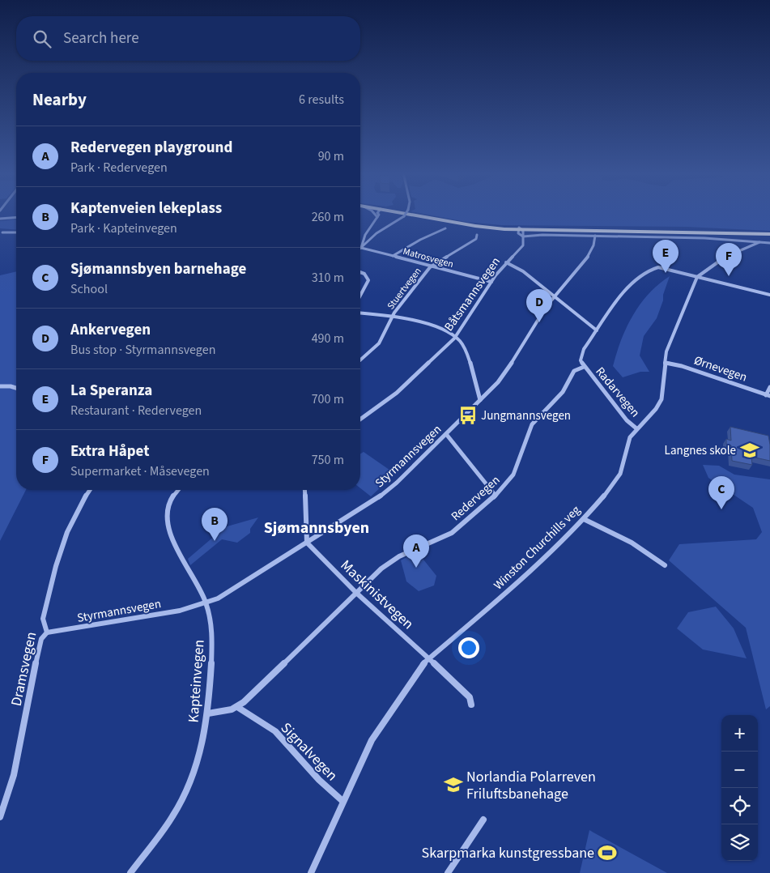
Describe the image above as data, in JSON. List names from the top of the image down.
{
  "streets": {
    "street": [
      "Matrosvegen",
      "Stuertvegen",
      "Båtsmannsvegen",
      "Ørnevegen",
      "Radarvegen",
      "Styrmannsvegen",
      "Redervegen",
      "Winston Churchills veg",
      "Maskinistvegen",
      "Dramsvegen",
      "Kapteinvegen",
      "Signalvegen"
    ]
  },
  "crossings": [
    ["Matrosvegen", "Stuertvegen"],
    ["Matrosvegen", "Båtsmannsvegen"],
    ["Ørnevegen", "Winston Churchills veg"],
    ["Radarvegen", "Redervegen"],
    ["Radarvegen", "Winston Churchills veg"],
    ["Styrmannsvegen", "Maskinistvegen"],
    ["Styrmannsvegen", "Dramsvegen"],
    ["Styrmannsvegen", "Kapteinvegen"],
    ["Redervegen", "Maskinistvegen"],
    ["Redervegen", "Kapteinvegen"],
    ["Redervegen", "Signalvegen"],
    ["Winston Churchills veg", "Maskinistvegen"],
    ["Winston Churchills veg", "Signalvegen"]
  ],
  "districts": ["Sjømannsbyen"],
  "places": {
    "bus stop": ["Jungmannsvegen"],
    "school or university": ["Langnes skole", "Norlandia Polarreven Friluftsbanehage"],
    "sports": ["Skarpmarka kunstgressbane"]
  },
  "page": {
    "search": "Search here",
    "heading": ["Nearby", "6 results"],
    "list": [
      {
        "mark": "A",
        "name": "Redervegen playground",
        "note": "Park · Redervegen",
        "value": "90 m"
      },
      {
        "mark": "B",
        "name": "Kaptenveien lekeplass",
        "note": "Park · Kapteinvegen",
        "value": "260 m"
      },
      {
        "mark": "C",
        "name": "Sjømannsbyen barnehage",
        "note": "School",
        "value": "310 m"
      },
      {
        "mark": "D",
        "name": "Ankervegen",
        "note": "Bus stop · Styrmannsvegen",
        "value": "490 m"
      },
      {
        "mark": "E",
        "name": "La Speranza",
        "note": "Restaurant · Redervegen",
        "value": "700 m"
      },
      {
        "mark": "F",
        "name": "Extra Håpet",
        "note": "Supermarket · Måsevegen",
        "value": "750 m"
      }
    ],
    "pins": [
      "E",
      "F",
      "D",
      "C",
      "B",
      "A"
    ],
    "map_buttons": ["+", "−"]
  }
}
